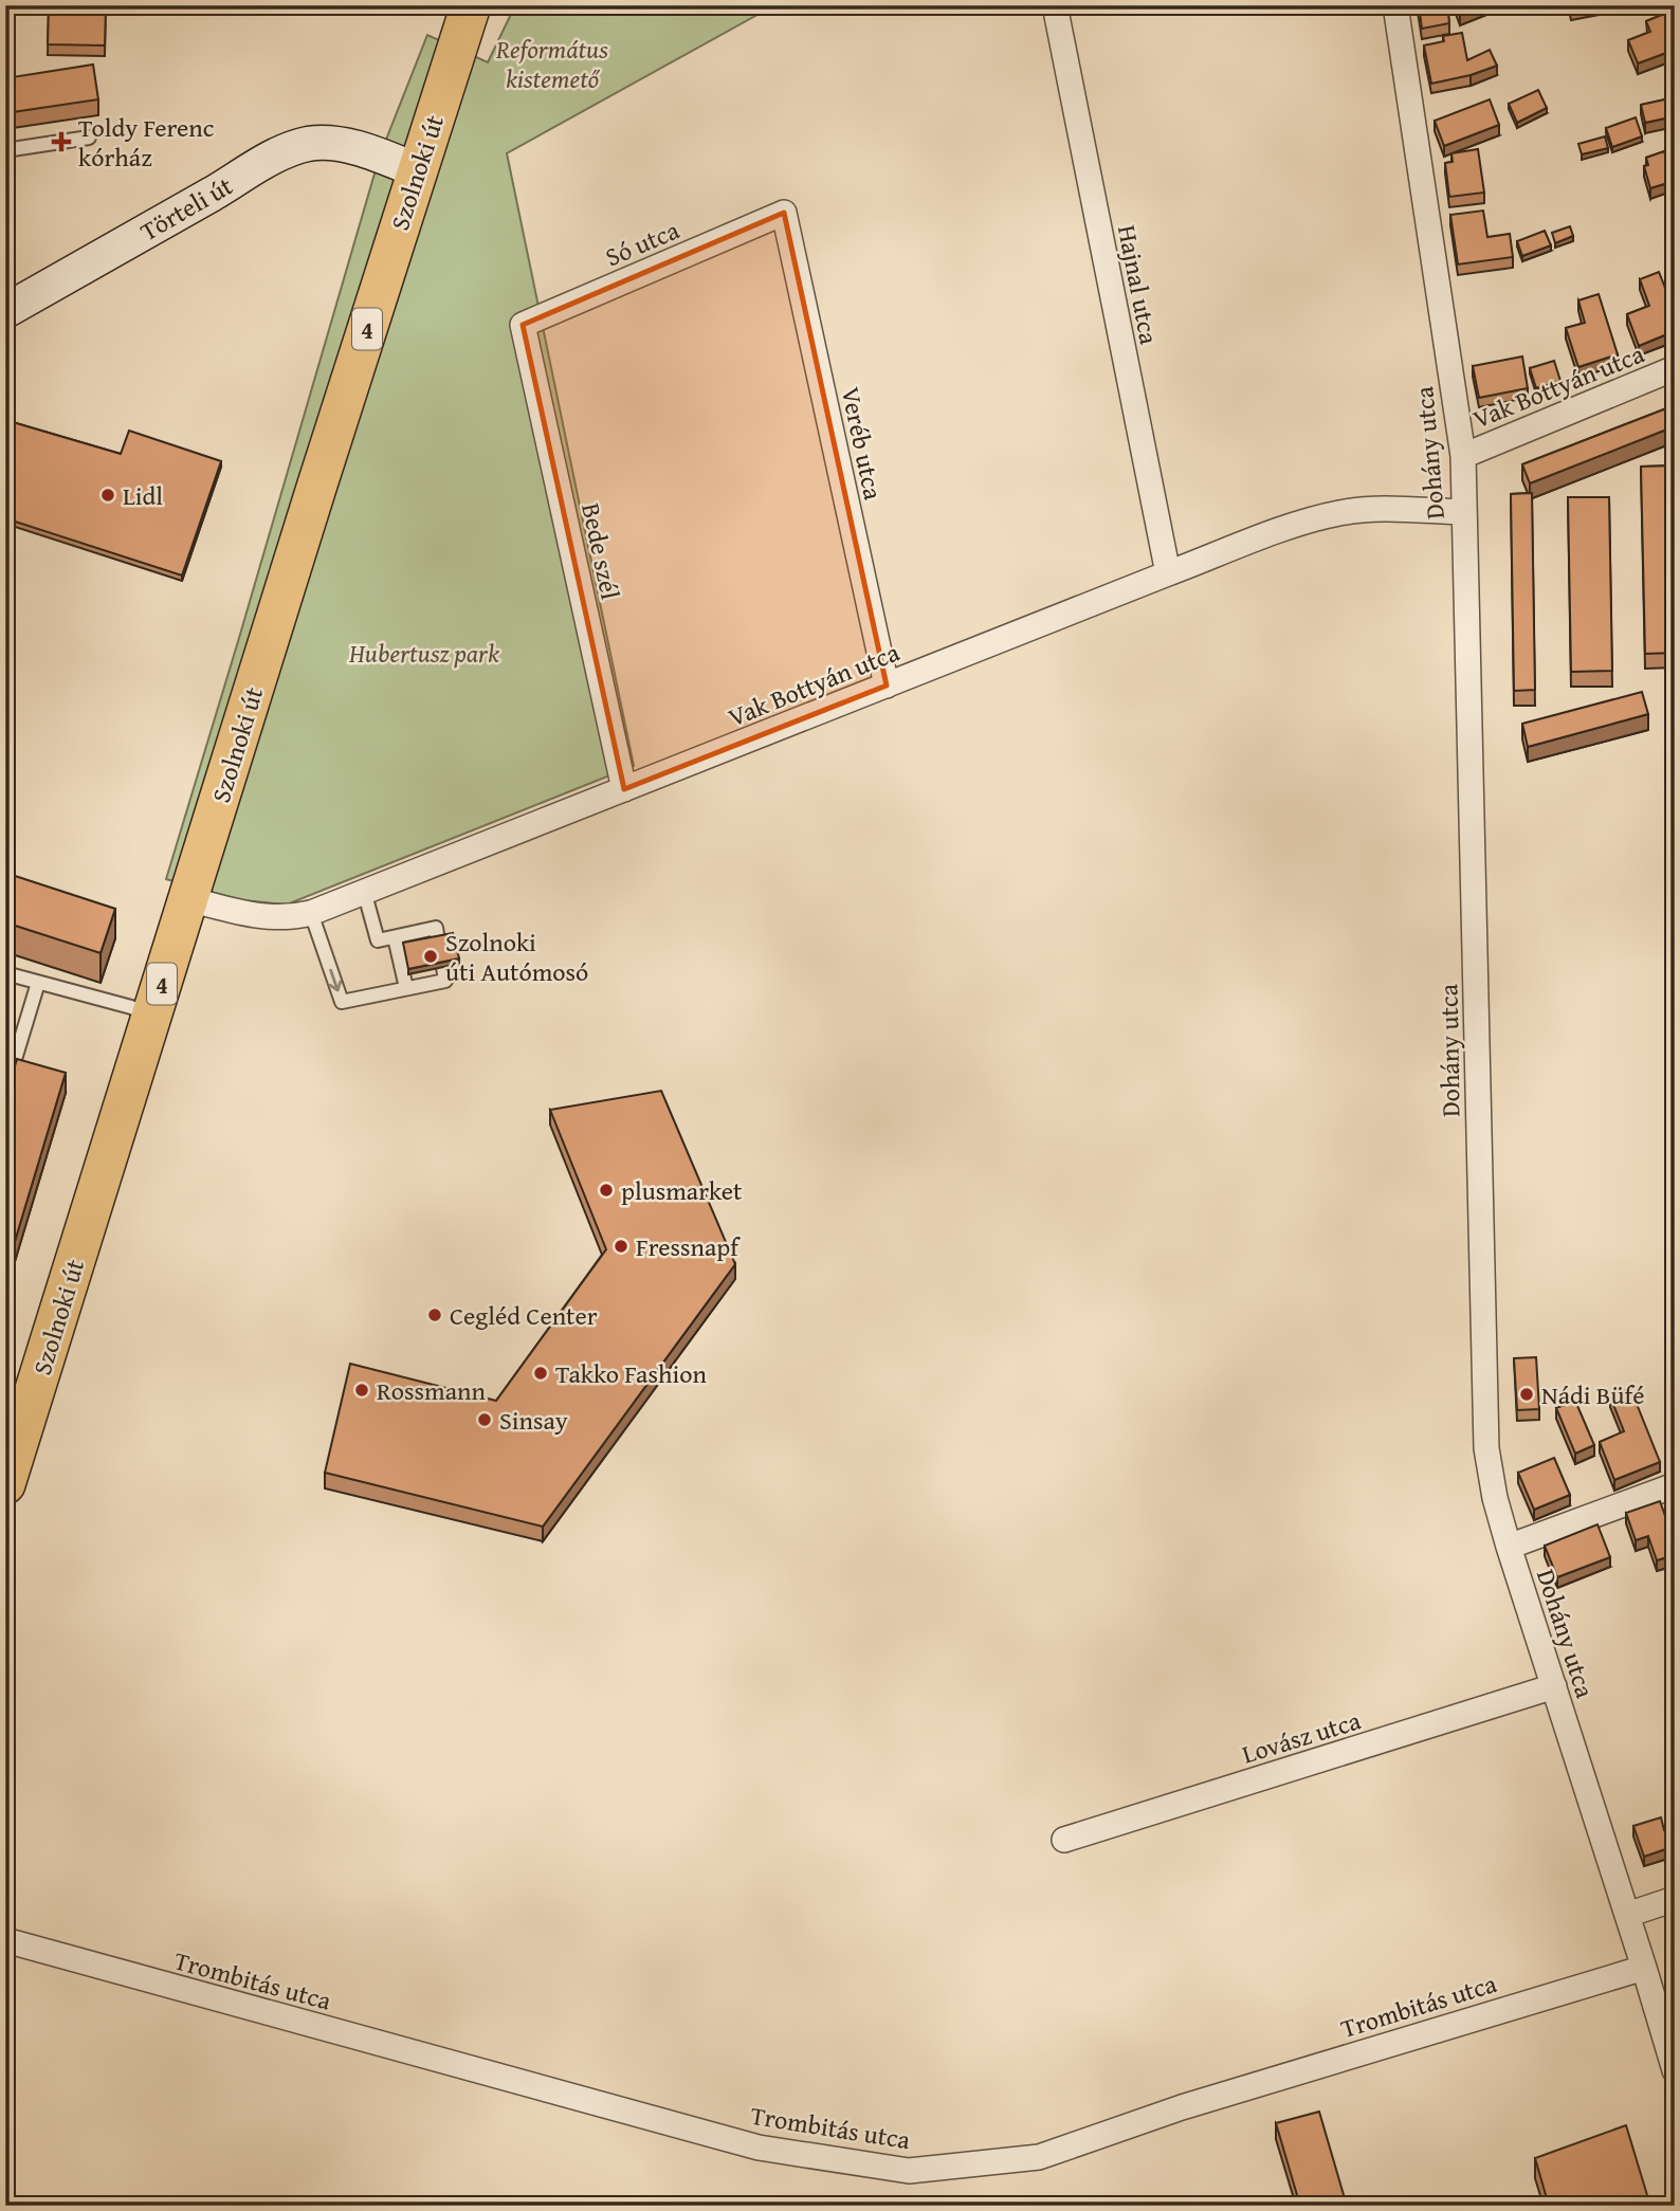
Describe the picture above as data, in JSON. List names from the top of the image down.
{
  "streets": {
    "main road": ["Szolnoki út", "Törteli út", "4"],
    "street": [
      "Só utca",
      "Hajnal utca",
      "Vak Bottyán utca",
      "Veréb utca",
      "Dohány utca",
      "Bede szél",
      "Lovász utca",
      "Trombitás utca"
    ]
  },
  "crossings": [
    ["Szolnoki út", "Törteli út"],
    ["Szolnoki út", "Vak Bottyán utca"],
    ["Só utca", "Veréb utca"],
    ["Só utca", "Bede szél"],
    ["Hajnal utca", "Vak Bottyán utca"],
    ["Vak Bottyán utca", "Veréb utca"],
    ["Vak Bottyán utca", "Dohány utca"],
    ["Vak Bottyán utca", "Bede szél"],
    ["Dohány utca", "Lovász utca"],
    ["Dohány utca", "Trombitás utca"]
  ],
  "parks": ["Református kistemető", "Hubertusz park"],
  "places": {
    "health": ["Toldy Ferenc kórház"],
    "other": [
      "Lidl",
      "Szolnoki úti Autómosó",
      "plusmarket",
      "Fressnapf",
      "Cegléd Center",
      "Takko Fashion",
      "Rossmann",
      "Nádi Büfé",
      "Sinsay"
    ]
  }
}
